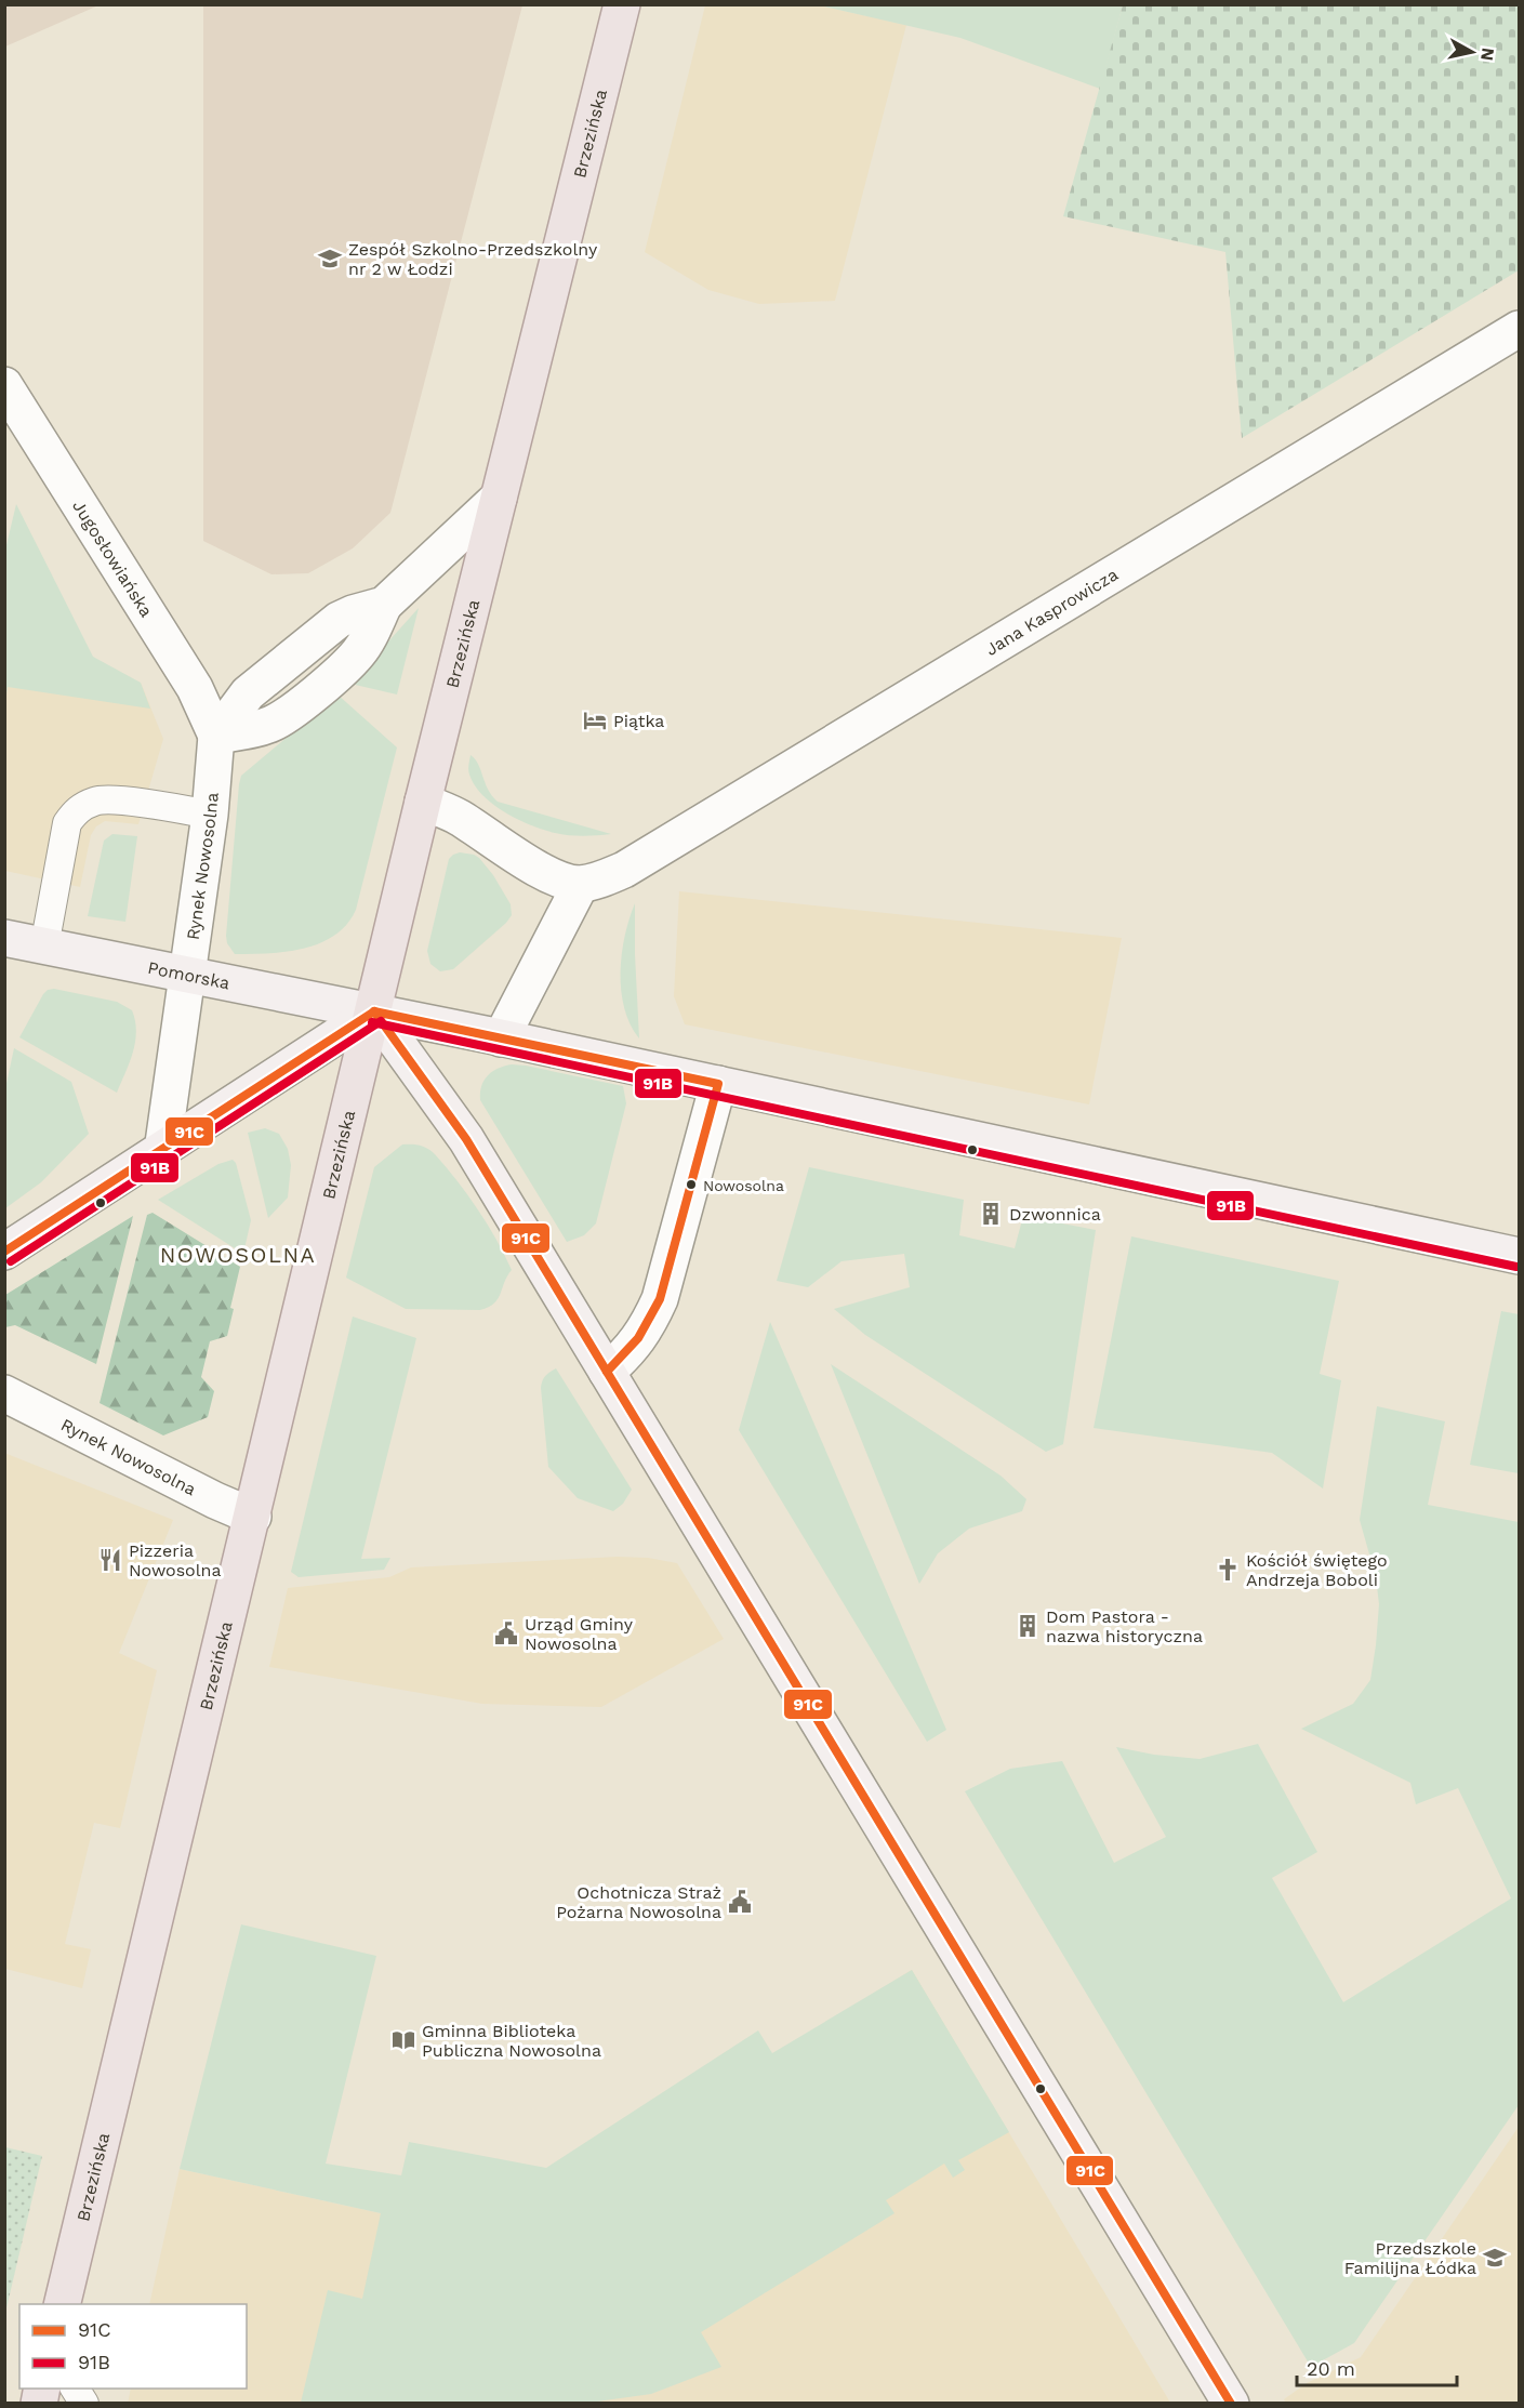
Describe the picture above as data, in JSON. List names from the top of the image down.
{
  "streets": {
    "main road": ["Brzezińska"],
    "street": [
      "Jugosłowiańska",
      "Jana Kasprowicza",
      "Rynek Nowosolna",
      "Pomorska"
    ]
  },
  "crossings": [
    ["Brzezińska", "Rynek Nowosolna"],
    ["Brzezińska", "Pomorska"],
    ["Jugosłowiańska", "Rynek Nowosolna"],
    ["Rynek Nowosolna", "Pomorska"]
  ],
  "districts": ["NOWOSOLNA"],
  "places": {
    "school or university": ["Zespół Szkolno-Przedszkolny nr 2 w Łodzi", "Przedszkole Familijna Łódka"],
    "hotel": ["Piątka"],
    "other": ["Nowosolna"],
    "building": ["Dzwonnica", "Dom Pastora - nazwa historyczna"],
    "restaurant": ["Pizzeria Nowosolna"],
    "church": ["Kościół świętego Andrzeja Boboli"],
    "public building": ["Urząd Gminy Nowosolna", "Ochotnicza Straż Pożarna Nowosolna"],
    "library": ["Gminna Biblioteka Publiczna Nowosolna"]
  },
  "lines": ["transit line 91C", "transit line 91B"],
  "legend": ["91C", "91B"],
  "scale_bar": "20 m",
  "north": "right"
}
